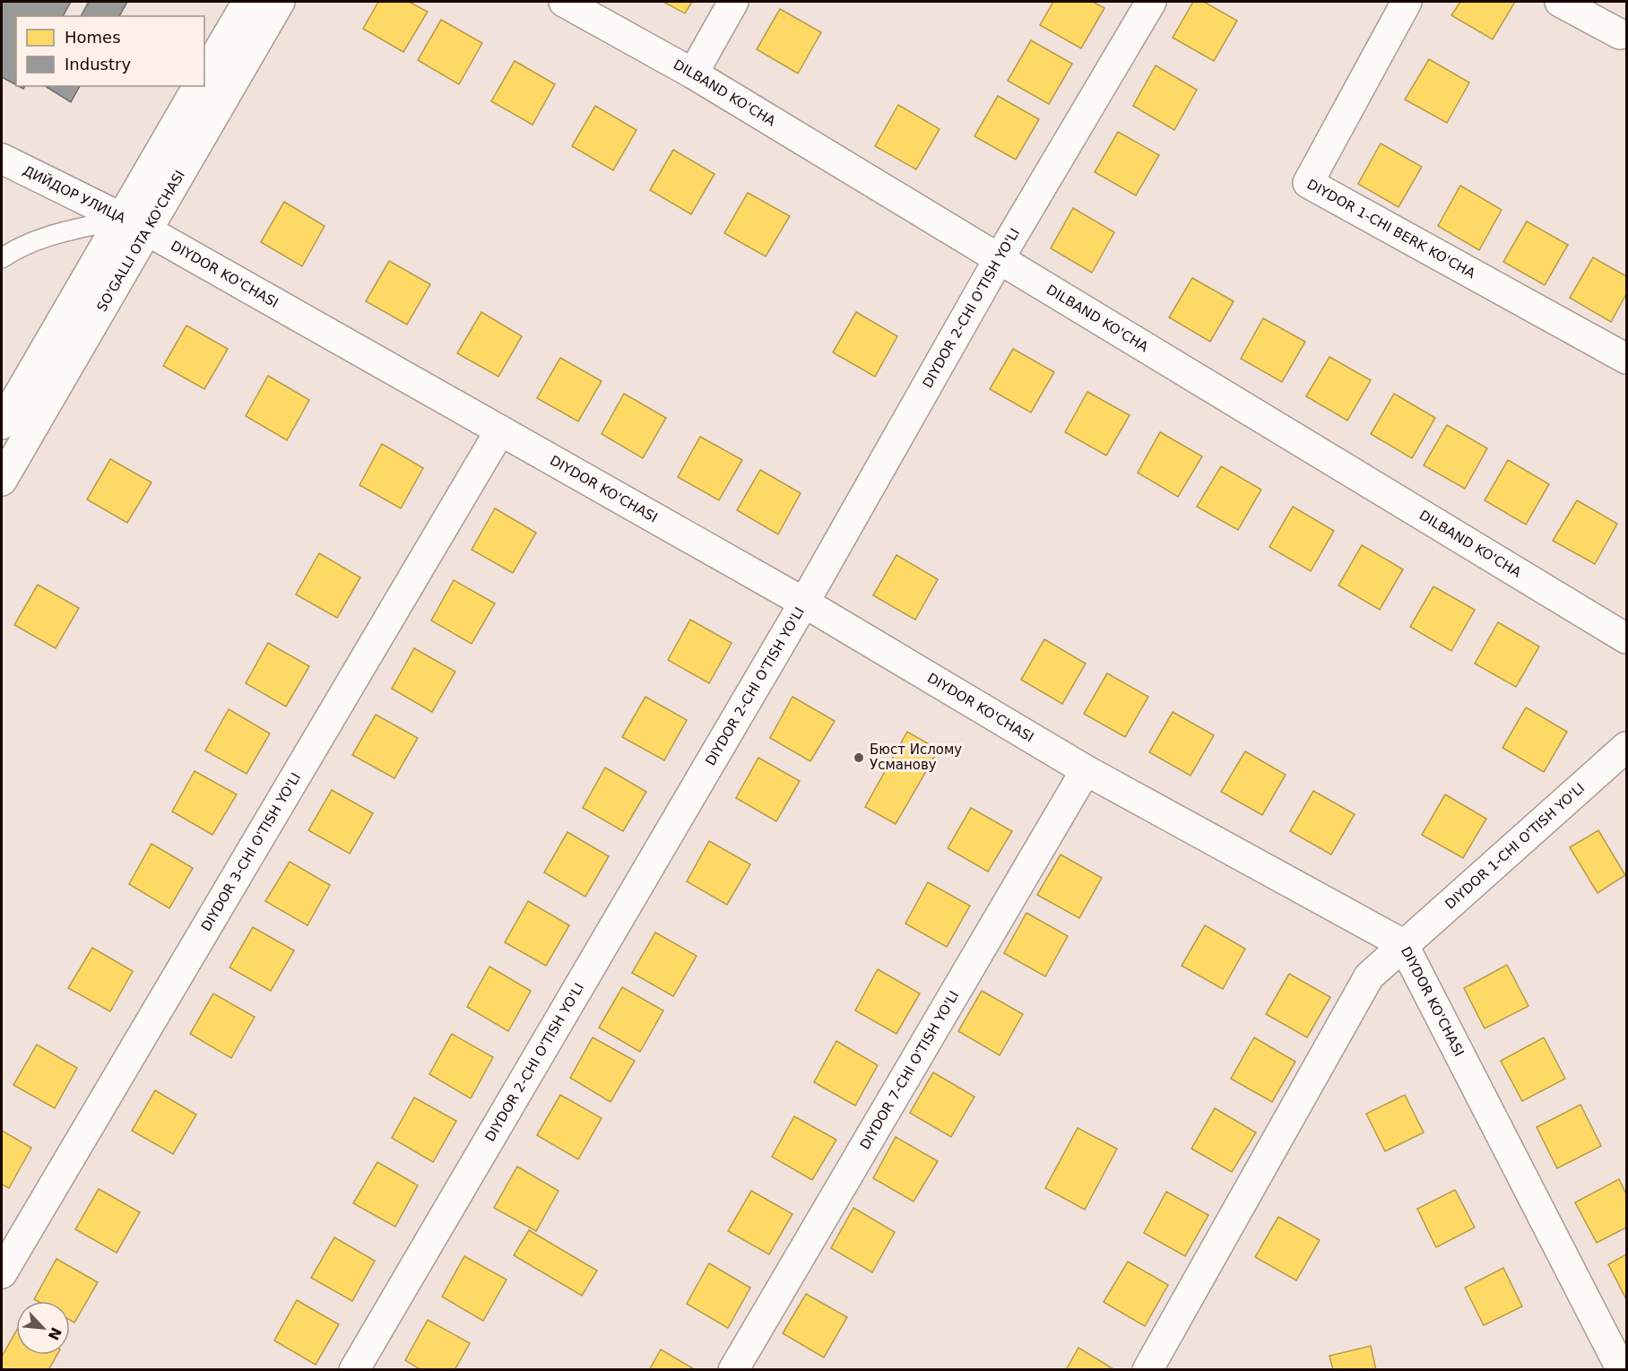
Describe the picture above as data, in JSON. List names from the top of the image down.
{
  "streets": {
    "street": [
      "DILBAND KO'CHA",
      "ДИЙДОР УЛИЦА",
      "DIYDOR 1-CHI BERK KO'CHA",
      "SO'GALLI OTA KO'CHASI",
      "DIYDOR KO'CHASI",
      "DIYDOR 2-CHI O'TISH YO'LI",
      "DIYDOR 1-CHI O'TISH YO'LI",
      "DIYDOR 3-CHI O'TISH YO'LI",
      "DIYDOR 7-CHI O'TISH YO'LI"
    ]
  },
  "crossings": [
    ["DILBAND KO'CHA", "DIYDOR 2-CHI O'TISH YO'LI"],
    ["ДИЙДОР УЛИЦА", "SO'GALLI OTA KO'CHASI"],
    ["ДИЙДОР УЛИЦА", "DIYDOR KO'CHASI"],
    ["SO'GALLI OTA KO'CHASI", "DIYDOR KO'CHASI"],
    ["DIYDOR KO'CHASI", "DIYDOR 2-CHI O'TISH YO'LI"],
    ["DIYDOR KO'CHASI", "DIYDOR 1-CHI O'TISH YO'LI"],
    ["DIYDOR KO'CHASI", "DIYDOR 3-CHI O'TISH YO'LI"],
    ["DIYDOR KO'CHASI", "DIYDOR 7-CHI O'TISH YO'LI"]
  ],
  "places": ["Бюст Ислому Усманову"],
  "legend": ["Homes", "Industry"],
  "north": "bottom right"
}
